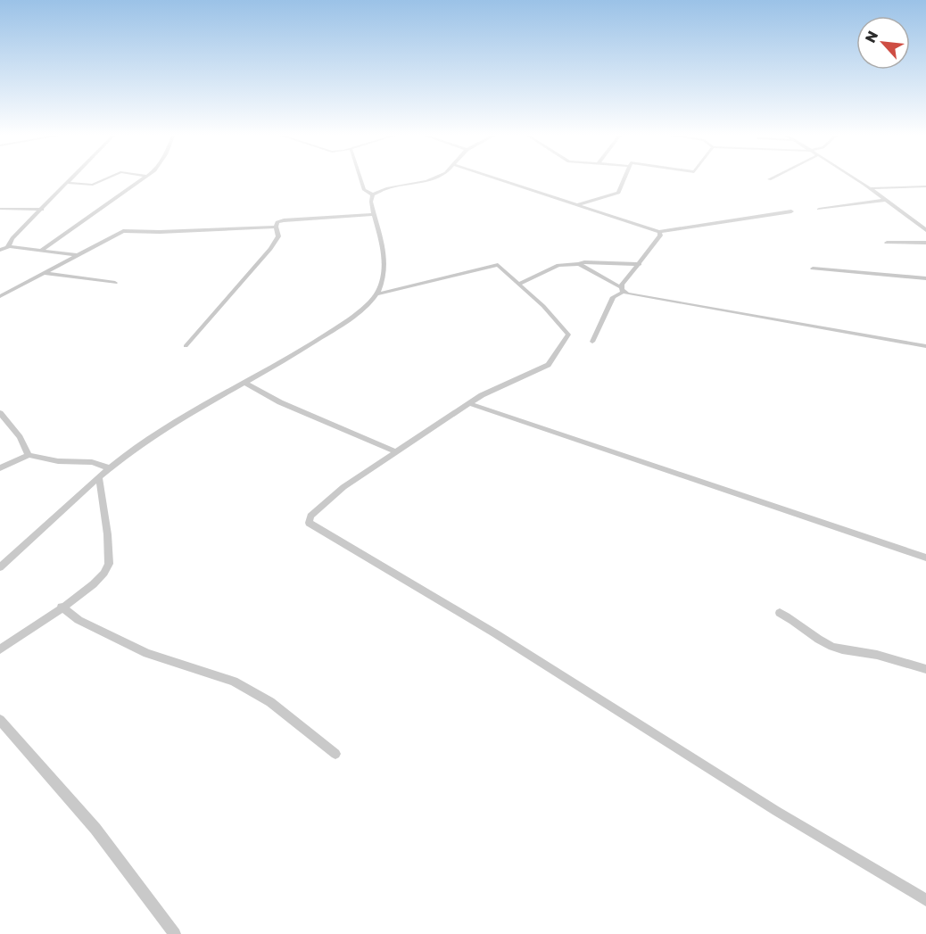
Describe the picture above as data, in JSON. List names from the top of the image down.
{
  "north": "top left"
}
